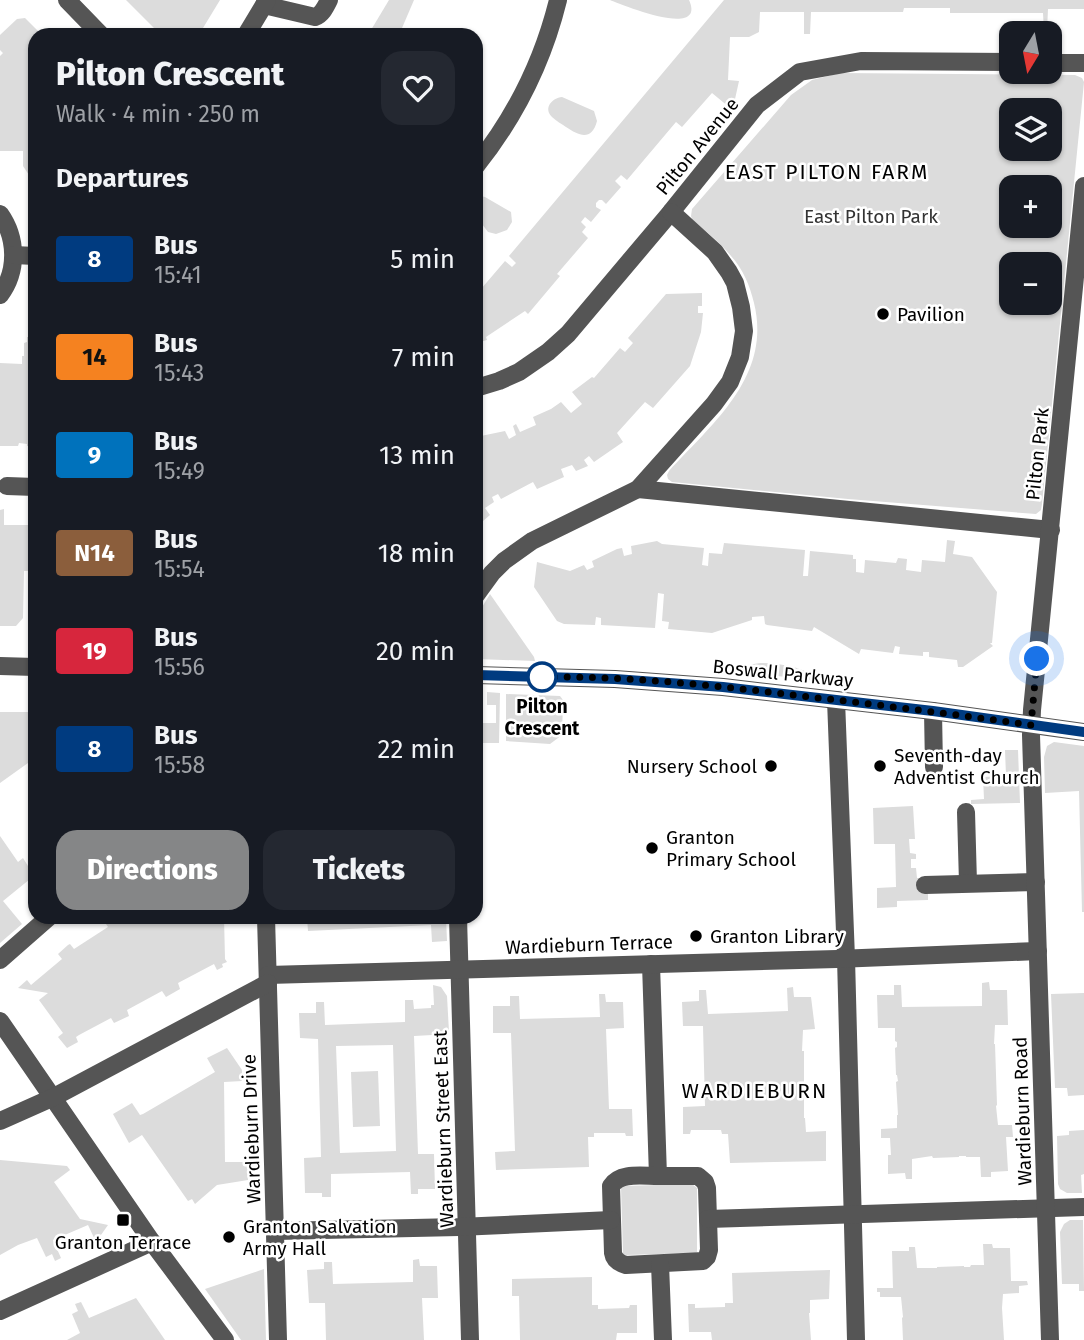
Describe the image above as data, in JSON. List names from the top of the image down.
{
  "streets": {
    "street": [
      "Pilton Avenue",
      "Pilton Park",
      "Boswall Parkway",
      "Wardieburn Terrace",
      "Wardieburn Road",
      "Wardieburn Drive",
      "Wardieburn Street East"
    ]
  },
  "crossings": [
    ["Pilton Park", "Boswall Parkway"],
    ["Pilton Park", "Wardieburn Road"],
    ["Boswall Parkway", "Wardieburn Road"],
    ["Wardieburn Terrace", "Wardieburn Road"],
    ["Wardieburn Terrace", "Wardieburn Drive"],
    ["Wardieburn Terrace", "Wardieburn Street East"]
  ],
  "districts": ["EAST PILTON FARM", "WARDIEBURN"],
  "parks": ["East Pilton Park"],
  "places": {
    "other": [
      "Pavilion",
      "Pilton Crescent",
      "Nursery School",
      "Seventh-day Adventist Church",
      "Granton Primary School",
      "Granton Library",
      "Granton Salvation Army Hall"
    ],
    "transit": ["Granton Terrace"]
  },
  "lines": ["bus line 8"],
  "north": "bottom",
  "page": {
    "map_buttons": ["+", "−"],
    "heading": [
      ["Pilton Crescent", "Walk · 4 min · 250 m"],
      "Departures"
    ],
    "list": [
      {
        "mark": "8",
        "name": "Bus",
        "note": "15:41",
        "value": "5 min"
      },
      {
        "mark": "14",
        "name": "Bus",
        "note": "15:43",
        "value": "7 min"
      },
      {
        "mark": "9",
        "name": "Bus",
        "note": "15:49",
        "value": "13 min"
      },
      {
        "mark": "N14",
        "name": "Bus",
        "note": "15:54",
        "value": "18 min"
      },
      {
        "mark": "19",
        "name": "Bus",
        "note": "15:56",
        "value": "20 min"
      },
      {
        "mark": "8",
        "name": "Bus",
        "note": "15:58",
        "value": "22 min"
      }
    ],
    "buttons": ["Directions", "Tickets"]
  }
}
